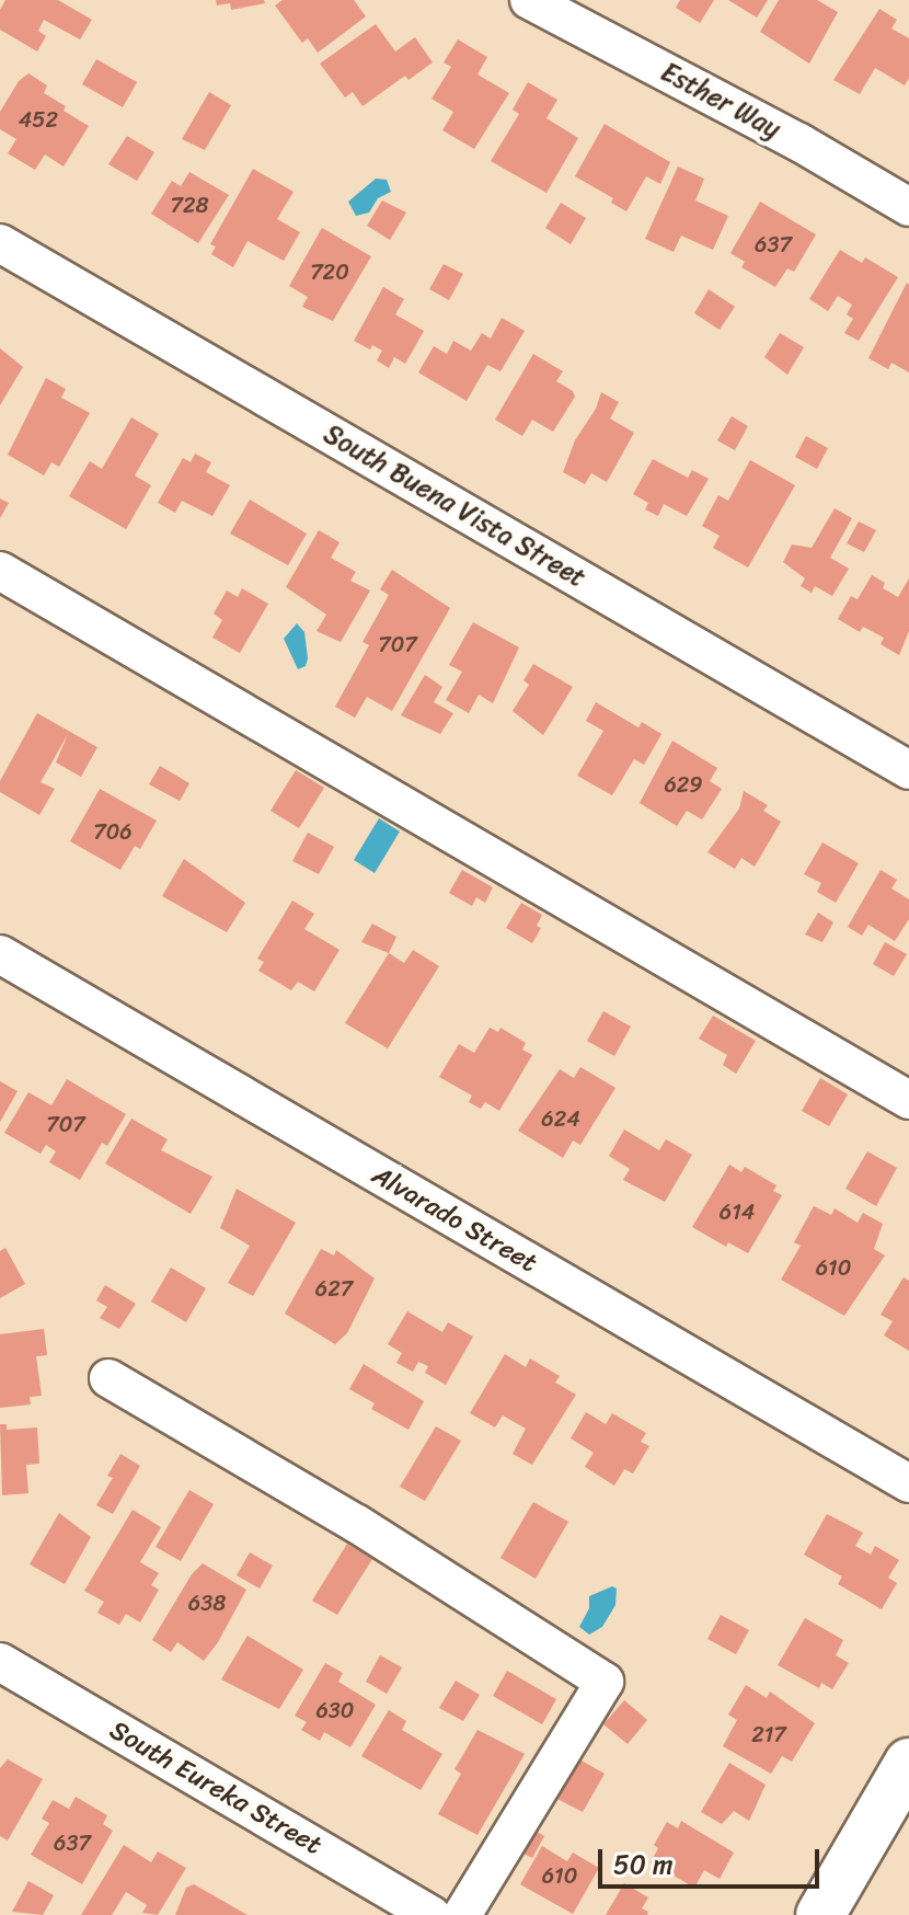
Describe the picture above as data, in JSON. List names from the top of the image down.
{
  "streets": {
    "street": [
      "Esther Way",
      "South Buena Vista Street",
      "Alvarado Street",
      "South Eureka Street"
    ]
  },
  "house_numbers": [
    "452",
    "728",
    "637",
    "720",
    "707",
    "629",
    "706",
    "624",
    "707",
    "614",
    "610",
    "627",
    "638",
    "630",
    "217",
    "637",
    "610"
  ],
  "scale_bar": "50 m"
}
